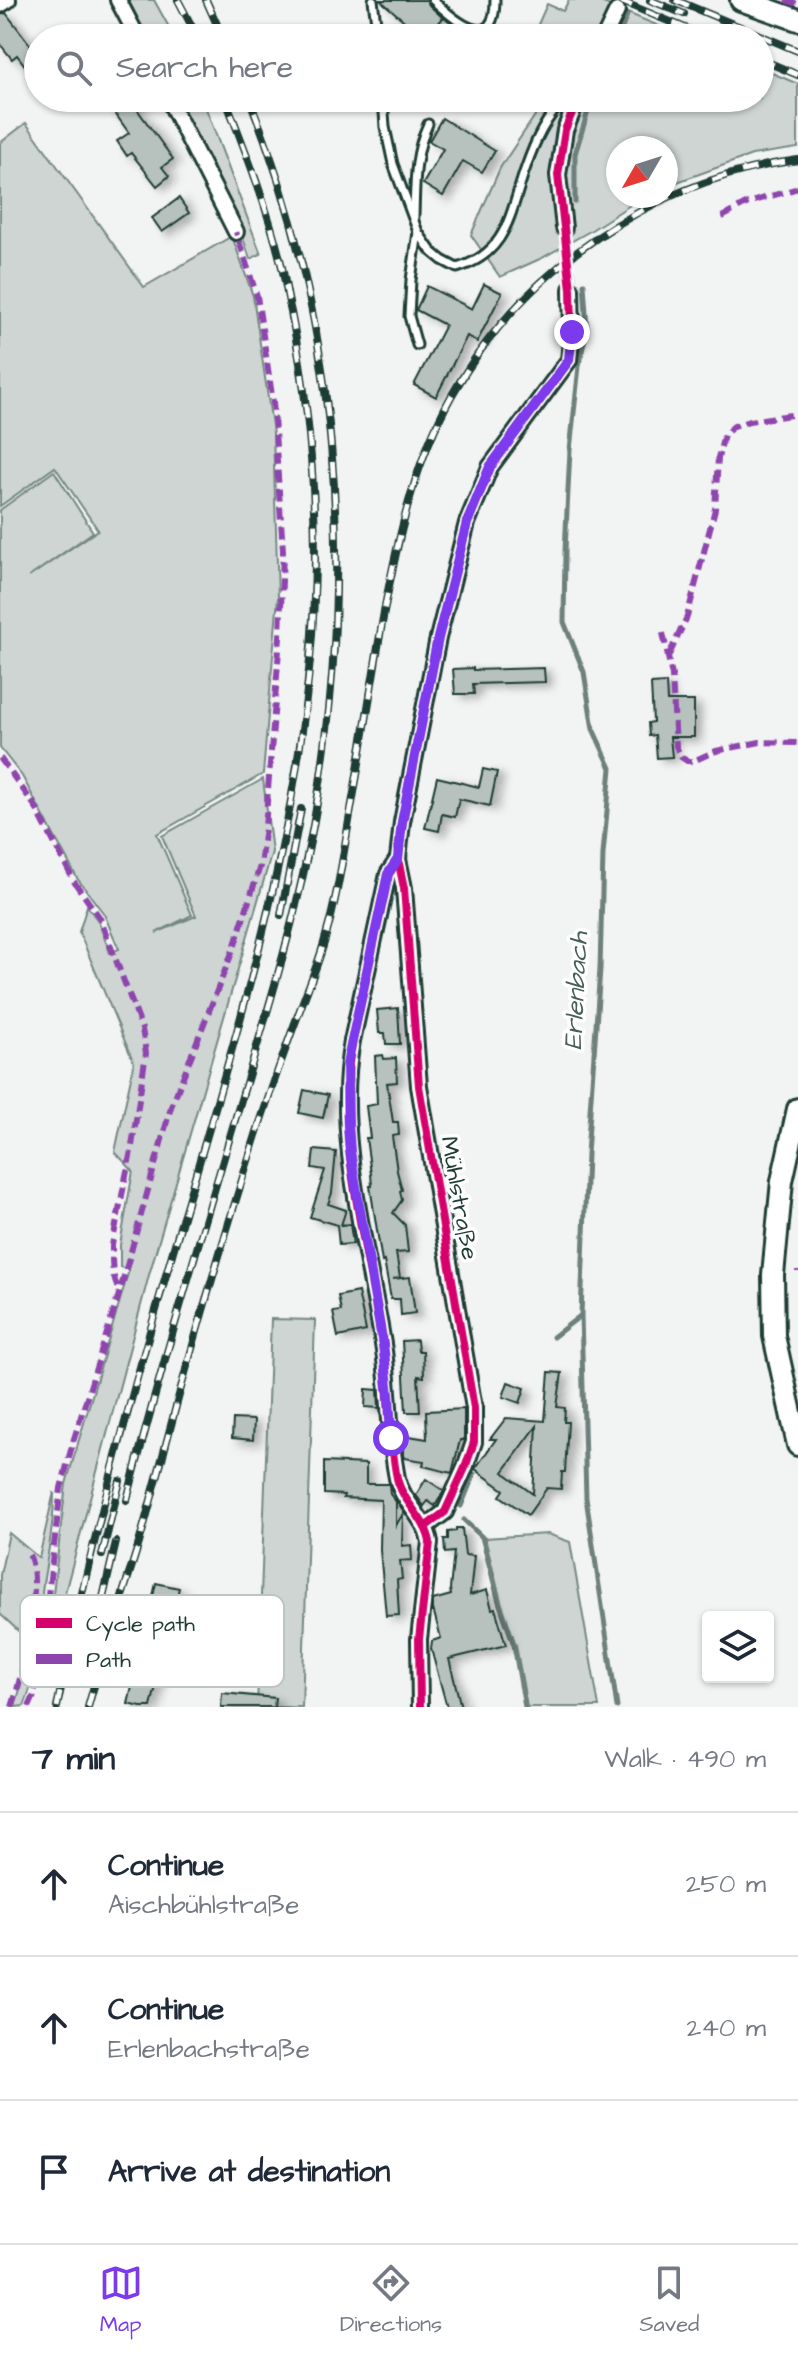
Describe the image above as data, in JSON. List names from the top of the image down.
{
  "streets": {
    "street": ["Mühlstraße"]
  },
  "water": ["Erlenbach"],
  "legend": ["Cycle path", "Path"],
  "north": "bottom left",
  "page": {
    "search": "Search here",
    "heading": ["7 min", "Walk · 490 m"],
    "list": [
      ["Continue", "Aischbühlstraße", "250 m"],
      ["Continue", "Erlenbachstraße", "240 m"],
      "Arrive at destination"
    ],
    "nav": ["Map", "Directions", "Saved"]
  }
}
